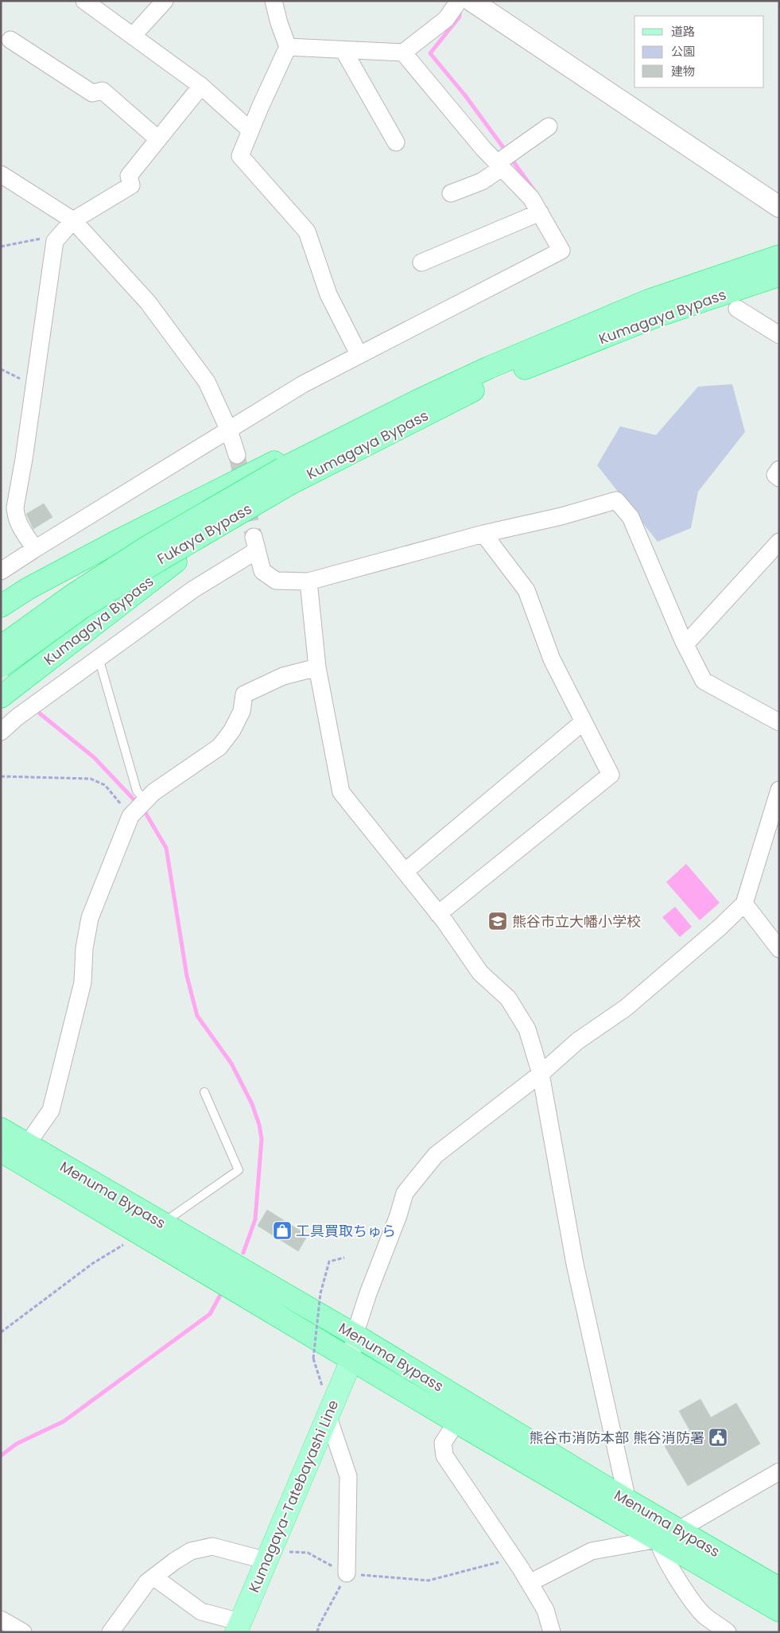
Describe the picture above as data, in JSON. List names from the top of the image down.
{
  "streets": {
    "highway": ["Kumagaya Bypass", "Fukaya Bypass", "Menuma Bypass"],
    "main road": ["Kumagaya-Tatebayashi Line"]
  },
  "crossings": [
    ["Kumagaya Bypass", "Fukaya Bypass"],
    ["Menuma Bypass", "Kumagaya-Tatebayashi Line"]
  ],
  "places": {
    "school or university": ["熊谷市立大幡小学校"],
    "shop": ["工具買取ちゅら"],
    "public building": ["熊谷市消防本部 熊谷消防署"]
  },
  "legend": ["道路", "公園", "建物"]
}
